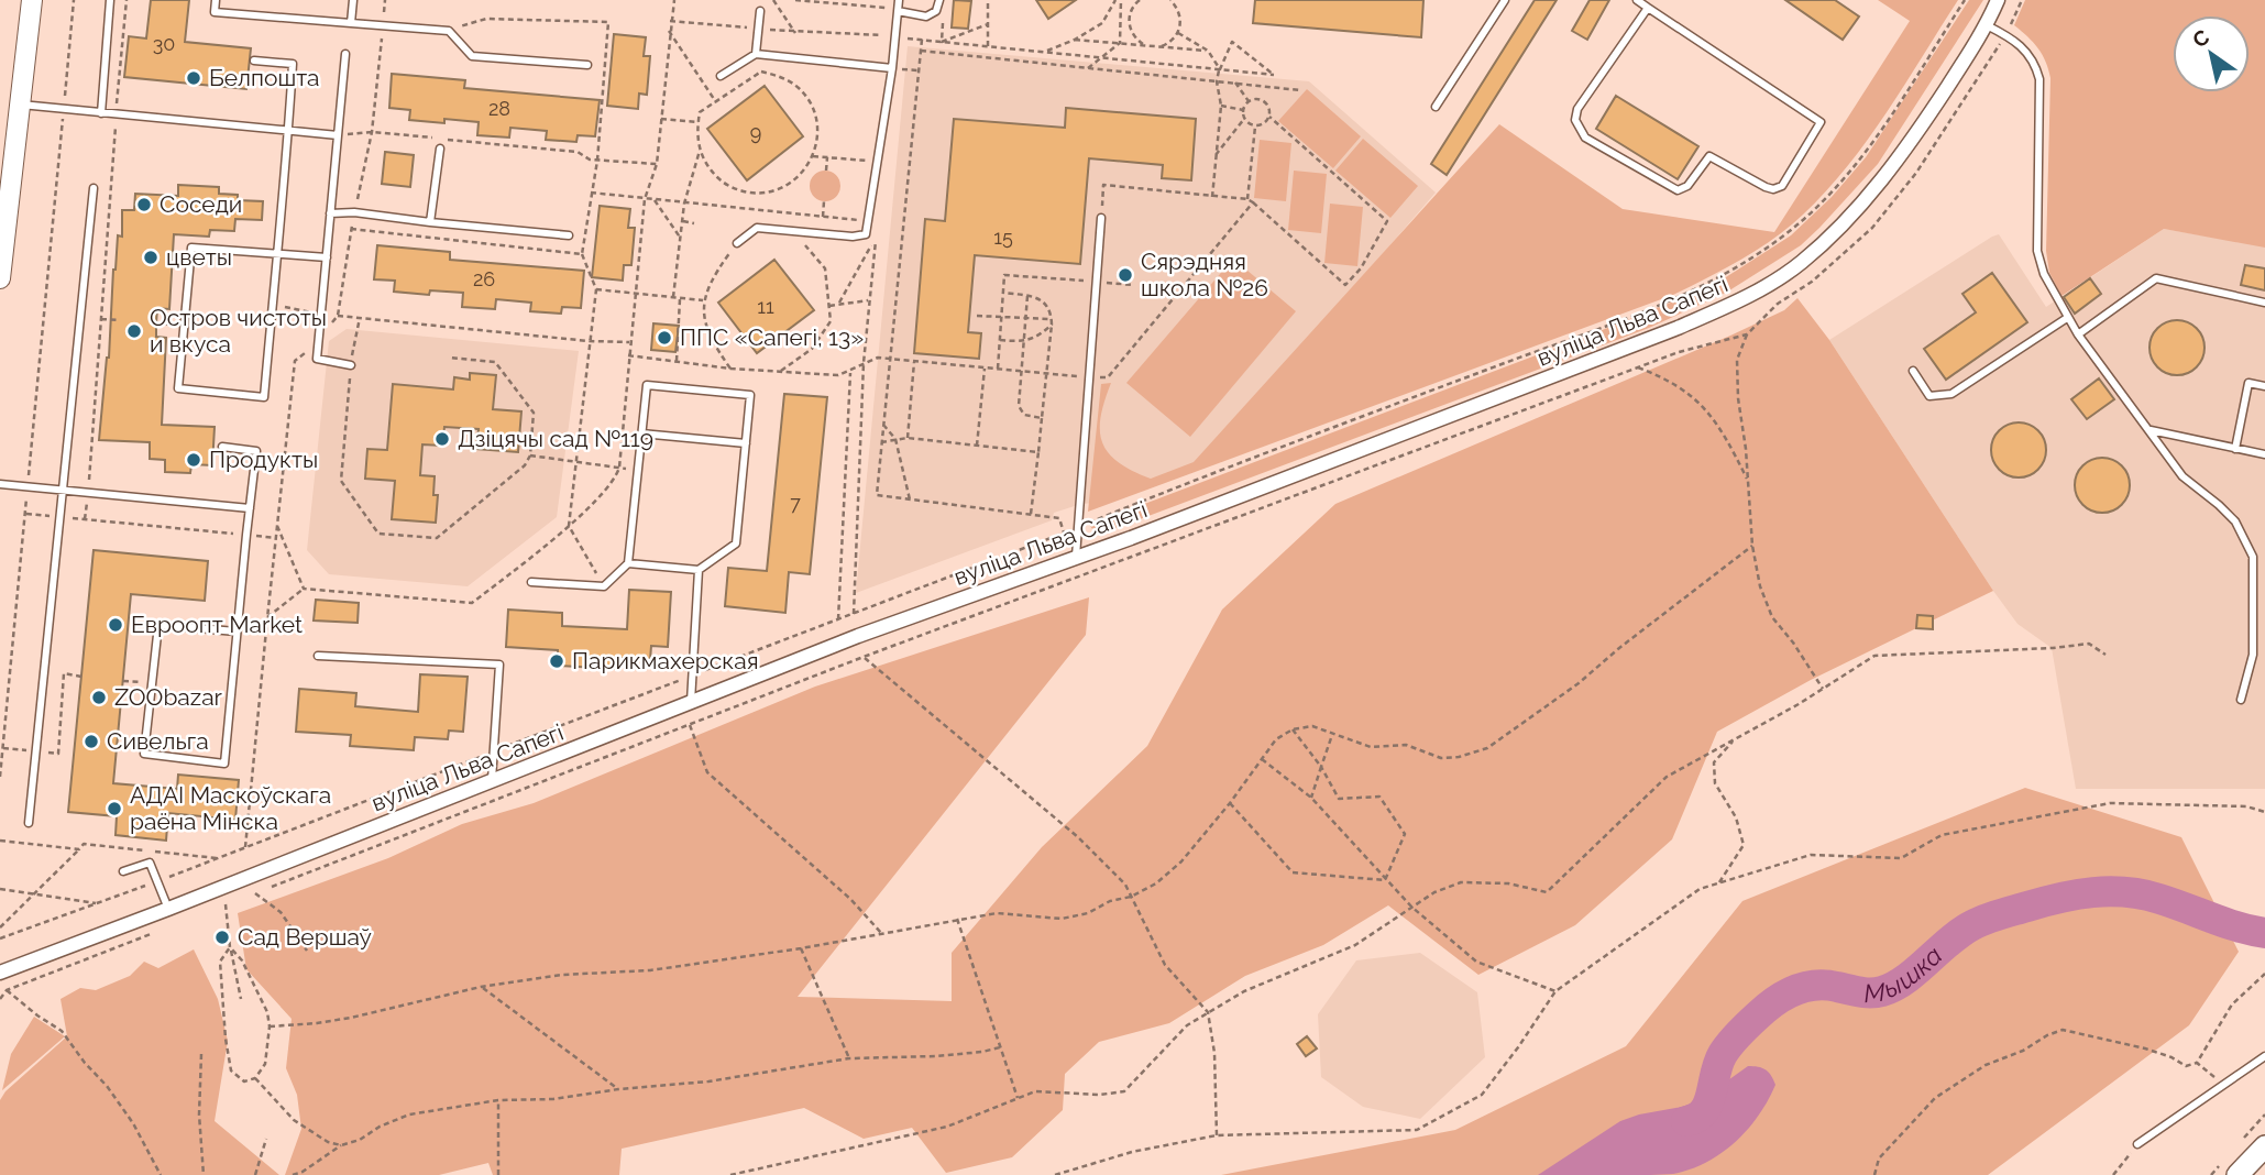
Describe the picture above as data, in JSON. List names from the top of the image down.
{
  "streets": {
    "street": ["вуліца Льва Сапегі"]
  },
  "water": ["Мышка"],
  "places": [
    "Белпошта",
    "Соседи",
    "цветы",
    "Сярэдняя школа №26",
    "Остров чистоты и вкуса",
    "ППС «Сапегі, 13»",
    "Дзіцячы сад №119",
    "Продукты",
    "Евроопт Market",
    "Парикмахерская",
    "ZOObazar",
    "Сивельга",
    "АДАІ Маскоўскага раёна Мінска",
    "Сад Вершаў"
  ],
  "house_numbers": [
    "30",
    "28",
    "9",
    "15",
    "26",
    "11",
    "7"
  ],
  "north": "top left"
}
